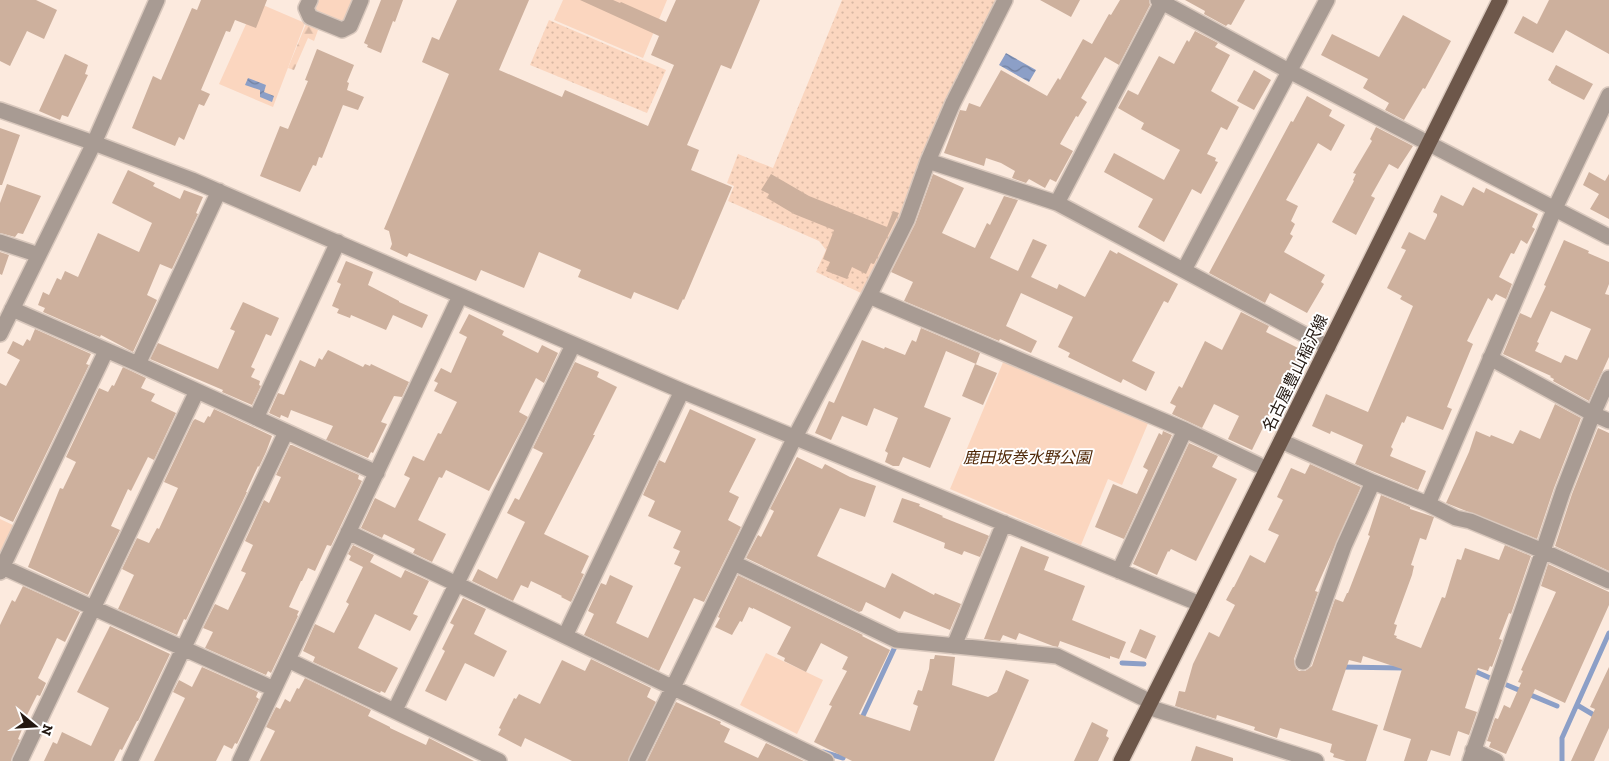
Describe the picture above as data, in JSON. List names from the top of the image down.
{
  "streets": {
    "main road": ["名古屋豊山稲沢線"]
  },
  "parks": ["鹿田坂巻水野公園"],
  "north": "right"
}
